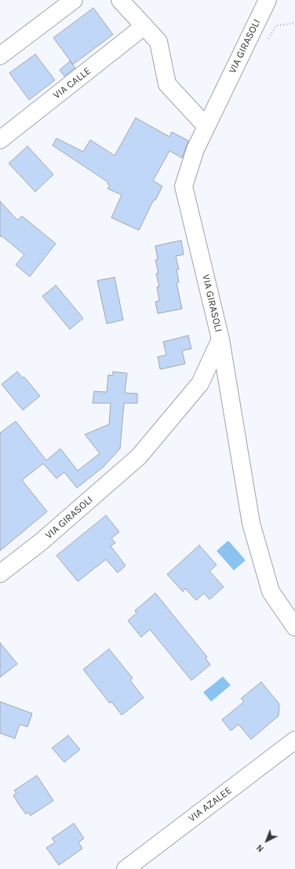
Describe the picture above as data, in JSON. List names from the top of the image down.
{
  "streets": {
    "street": ["VIA GIRASOLI", "VIA CALLE", "VIA AZALEE"]
  },
  "north": "bottom left"
}
